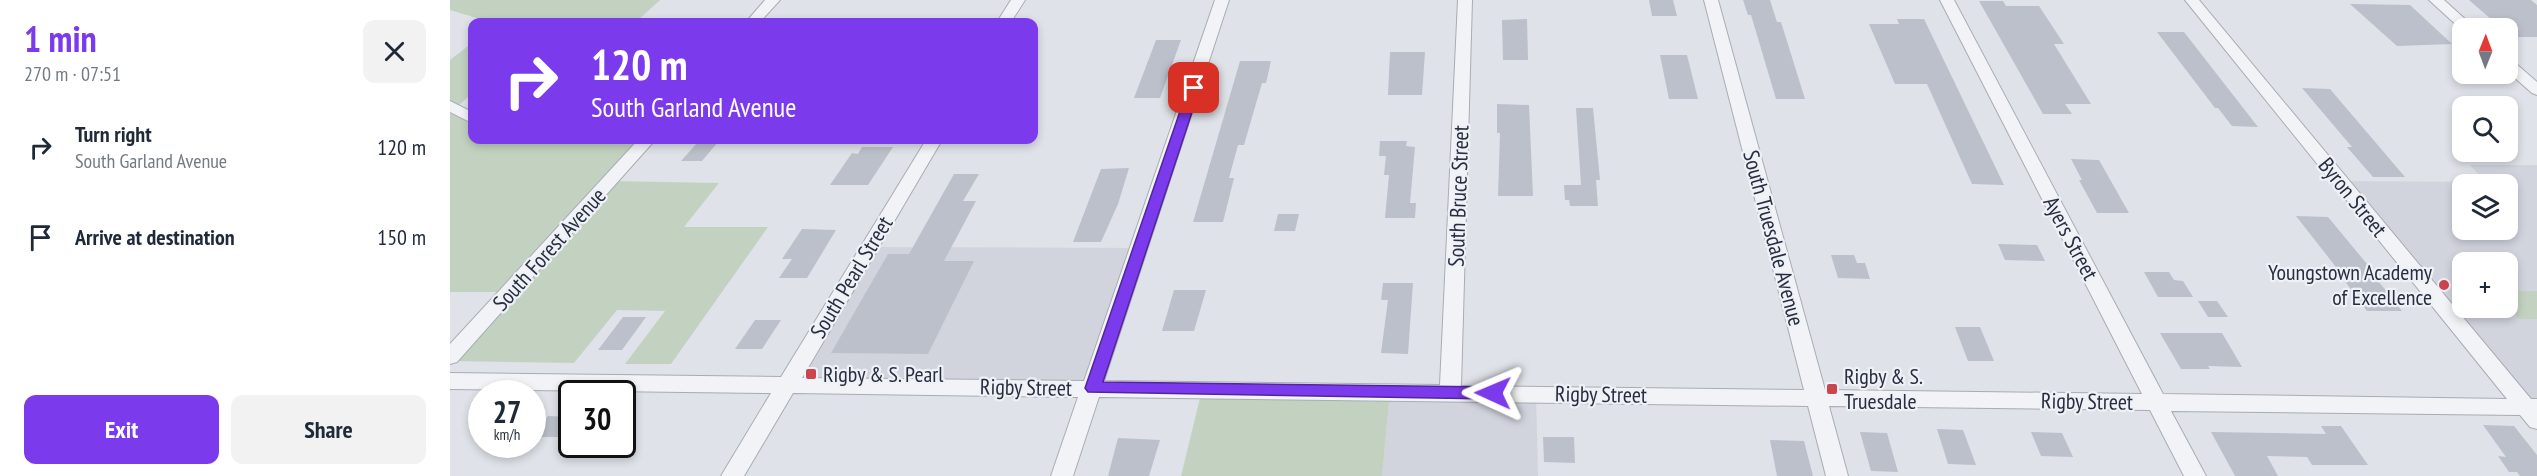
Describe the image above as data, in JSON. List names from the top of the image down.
{
  "streets": {
    "street": [
      "South Bruce Street",
      "Byron Street",
      "South Truesdale Avenue",
      "Ayers Street",
      "South Forest Avenue",
      "South Pearl Street",
      "Rigby Street"
    ]
  },
  "crossings": [
    ["South Bruce Street", "Rigby Street"],
    ["Byron Street", "Rigby Street"],
    ["South Truesdale Avenue", "Rigby Street"],
    ["Ayers Street", "Rigby Street"],
    ["South Pearl Street", "Rigby Street"]
  ],
  "places": {
    "other": ["Youngstown Academy of Excellence"],
    "transit": ["Rigby & S. Pearl", "Rigby & S. Truesdale"]
  },
  "north": "top",
  "page": {
    "heading": ["1 min", "270 m · 07:51"],
    "map_buttons": "+",
    "turn": ["120 m", "South Garland Avenue"],
    "list": [
      {
        "name": "Turn right",
        "note": "South Garland Avenue",
        "value": "120 m"
      },
      {
        "name": "Arrive at destination",
        "value": "150 m"
      }
    ],
    "speed": "27 km/h",
    "limit": "30",
    "buttons": ["Exit", "Share"]
  }
}
